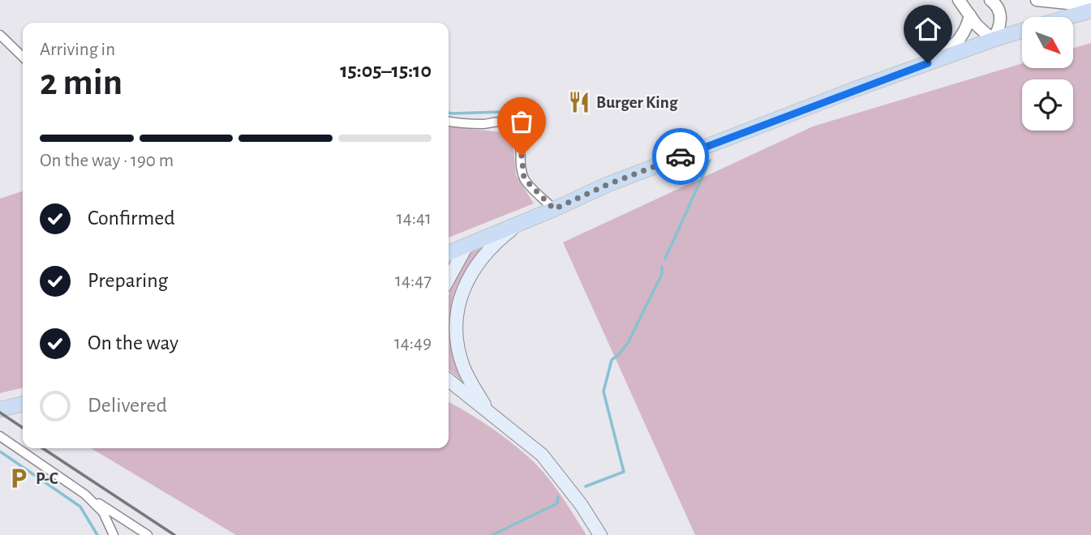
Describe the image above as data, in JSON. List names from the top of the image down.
{
  "places": {
    "restaurant": ["Burger King"],
    "parking": ["P-C"]
  },
  "north": "bottom right",
  "page": {
    "heading": ["2 min", "Arriving in", "15:05–15:10"],
    "bar": "On the way · 190 m",
    "list": [
      ["Confirmed", "14:41"],
      ["Preparing", "14:47"],
      ["On the way", "14:49"],
      "Delivered"
    ]
  }
}
